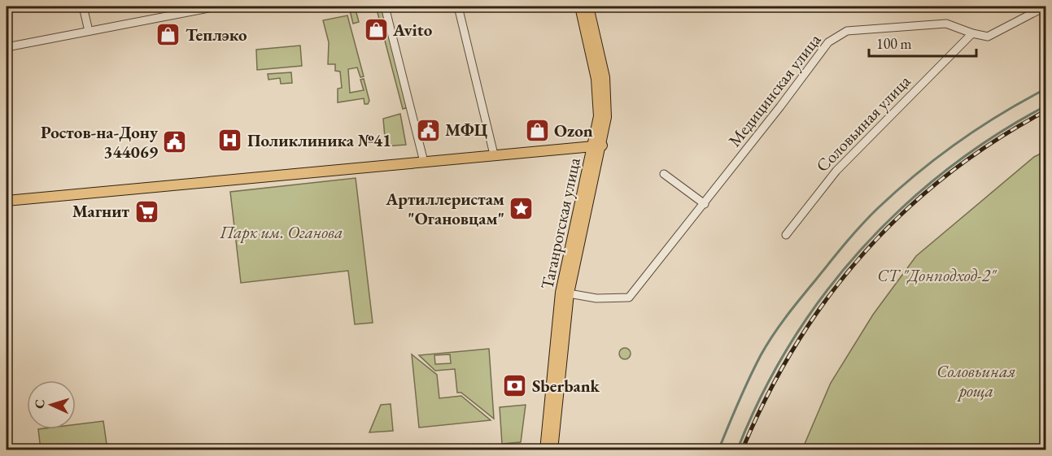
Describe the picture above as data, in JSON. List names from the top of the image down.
{
  "streets": {
    "main road": ["Таганрогская улица"],
    "street": ["Медицинская улица", "Соловьиная улица"]
  },
  "crossings": [
    ["Медицинская улица", "Соловьиная улица"],
    ["Медицинская улица", "Таганрогская улица"]
  ],
  "parks": ["Парк им. Оганова", "СТ \"Донподход-2\"", "Соловьиная роща"],
  "places": {
    "shop": ["Avito", "Теплэко", "Ozon"],
    "public building": ["МФЦ", "Ростов-на-Дону 344069"],
    "hospital": ["Поликлиника №41"],
    "place": ["Артиллеристам \"Огановцам\""],
    "supermarket": ["Магнит"],
    "bank": ["Sberbank"]
  },
  "scale_bar": "100 m",
  "north": "left"
}
